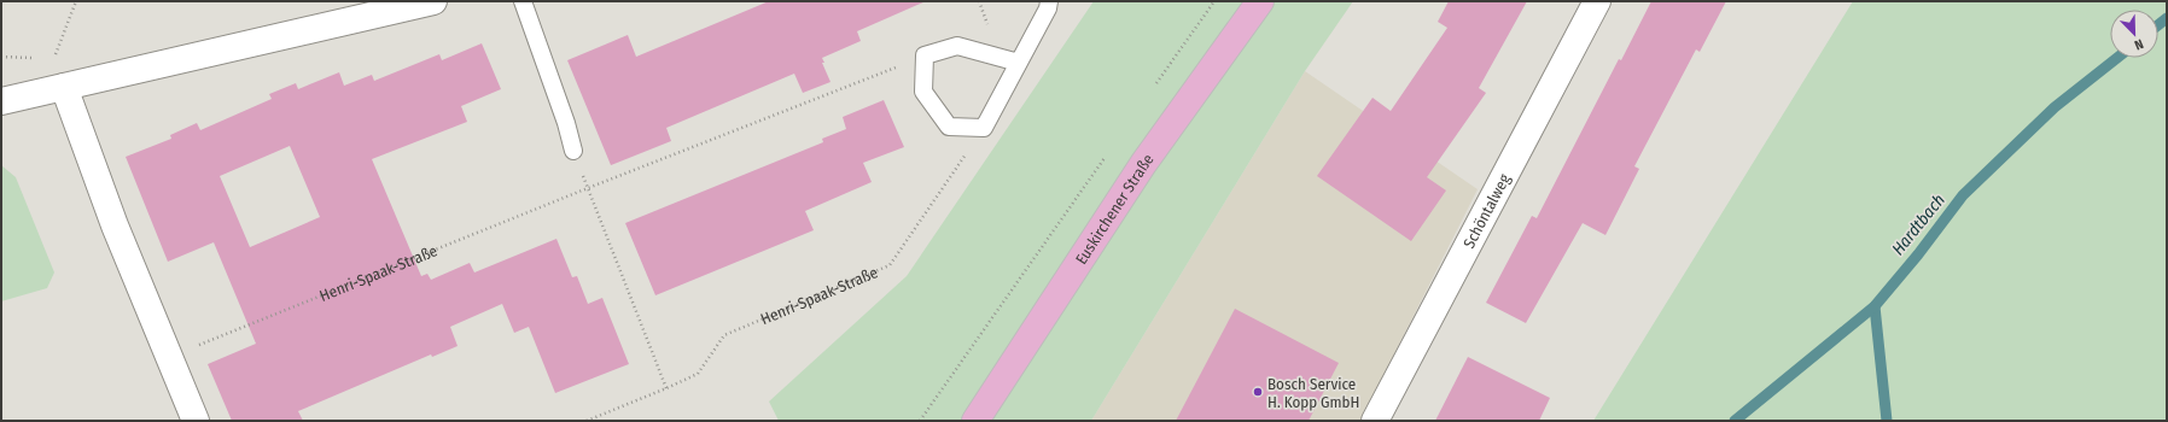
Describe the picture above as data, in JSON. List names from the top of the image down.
{
  "streets": {
    "main road": ["Euskirchener Straße"],
    "street": ["Schöntalweg"],
    "path": ["Henri-Spaak-Straße"]
  },
  "water": ["Hardtbach"],
  "places": ["Bosch Service H. Kopp GmbH"],
  "north": "bottom right"
}
